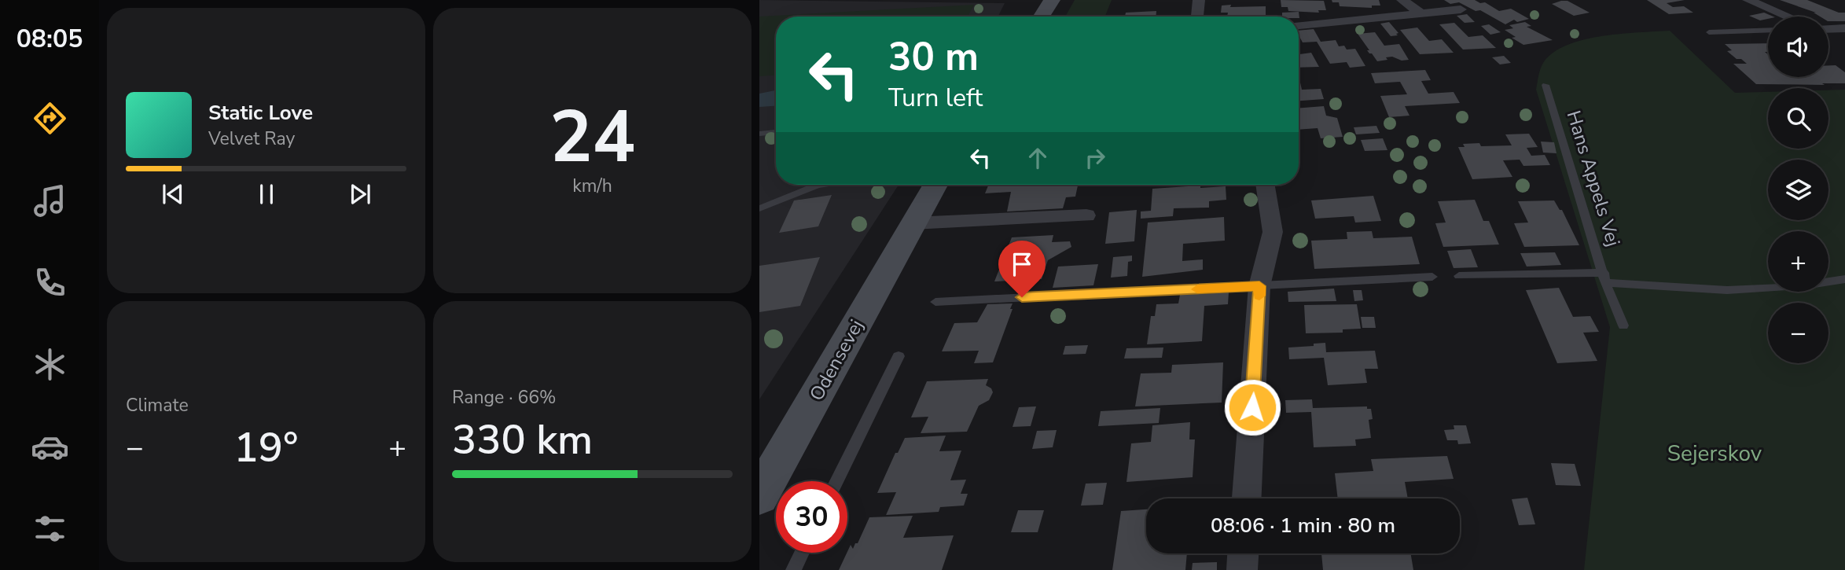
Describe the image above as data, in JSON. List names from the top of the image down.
{
  "streets": {
    "main road": ["Odensevej"],
    "lane": ["Hans Appels Vej"]
  },
  "parks": ["Sejerskov"],
  "page": {
    "tabs": "08:05",
    "tile": [
      ["24", "km/h"],
      "Climate",
      ["Range · 66%", "330 km"]
    ],
    "map_buttons": ["+", "−"],
    "turn": ["30 m", "Turn left"],
    "song": ["Static Love", "Velvet Ray"],
    "heat": ["−", "19°", "+"],
    "limit": "30",
    "trip": "08:06 · 1 min · 80 m"
  }
}
